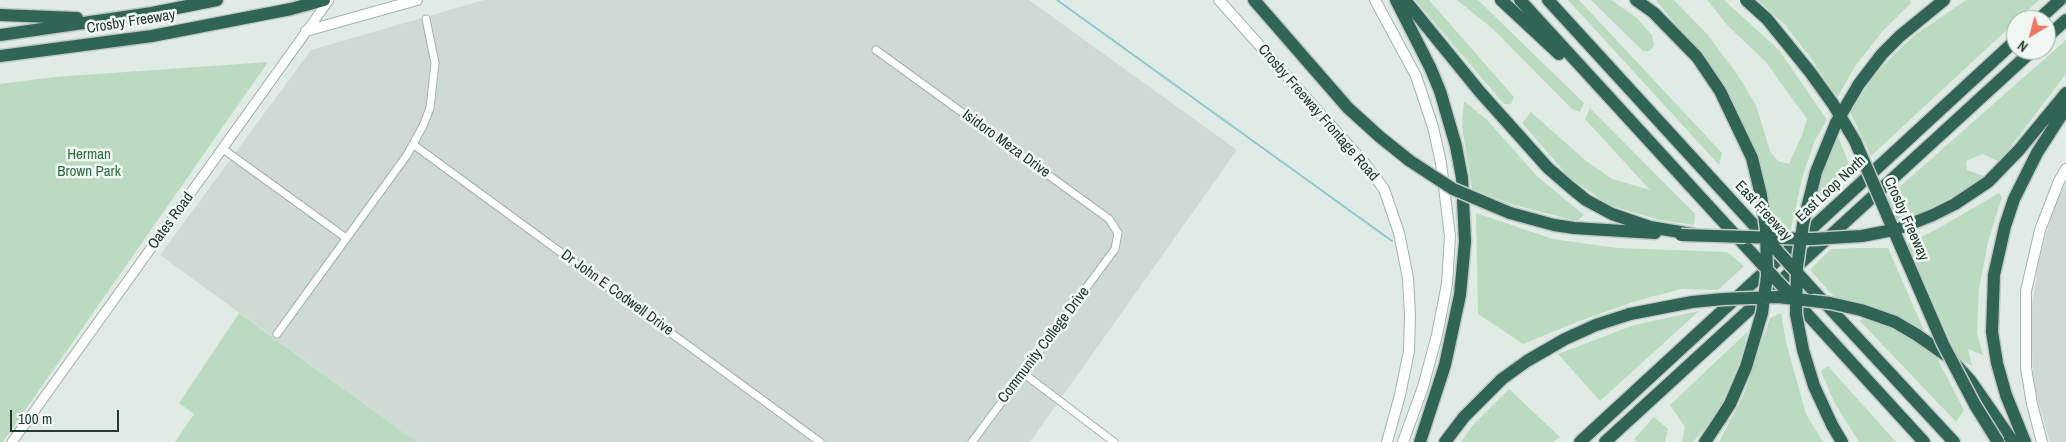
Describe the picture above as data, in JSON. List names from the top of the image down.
{
  "streets": {
    "highway": ["Crosby Freeway", "East Loop North", "East Freeway"],
    "main road": ["Crosby Freeway Frontage Road"],
    "street": [
      "Isidoro Meza Drive",
      "Oates Road",
      "Dr John E Codwell Drive",
      "Community College Drive"
    ]
  },
  "crossings": [
    ["Isidoro Meza Drive", "Community College Drive"]
  ],
  "parks": ["Herman Brown Park"],
  "scale_bar": "100 m",
  "north": "bottom left"
}
